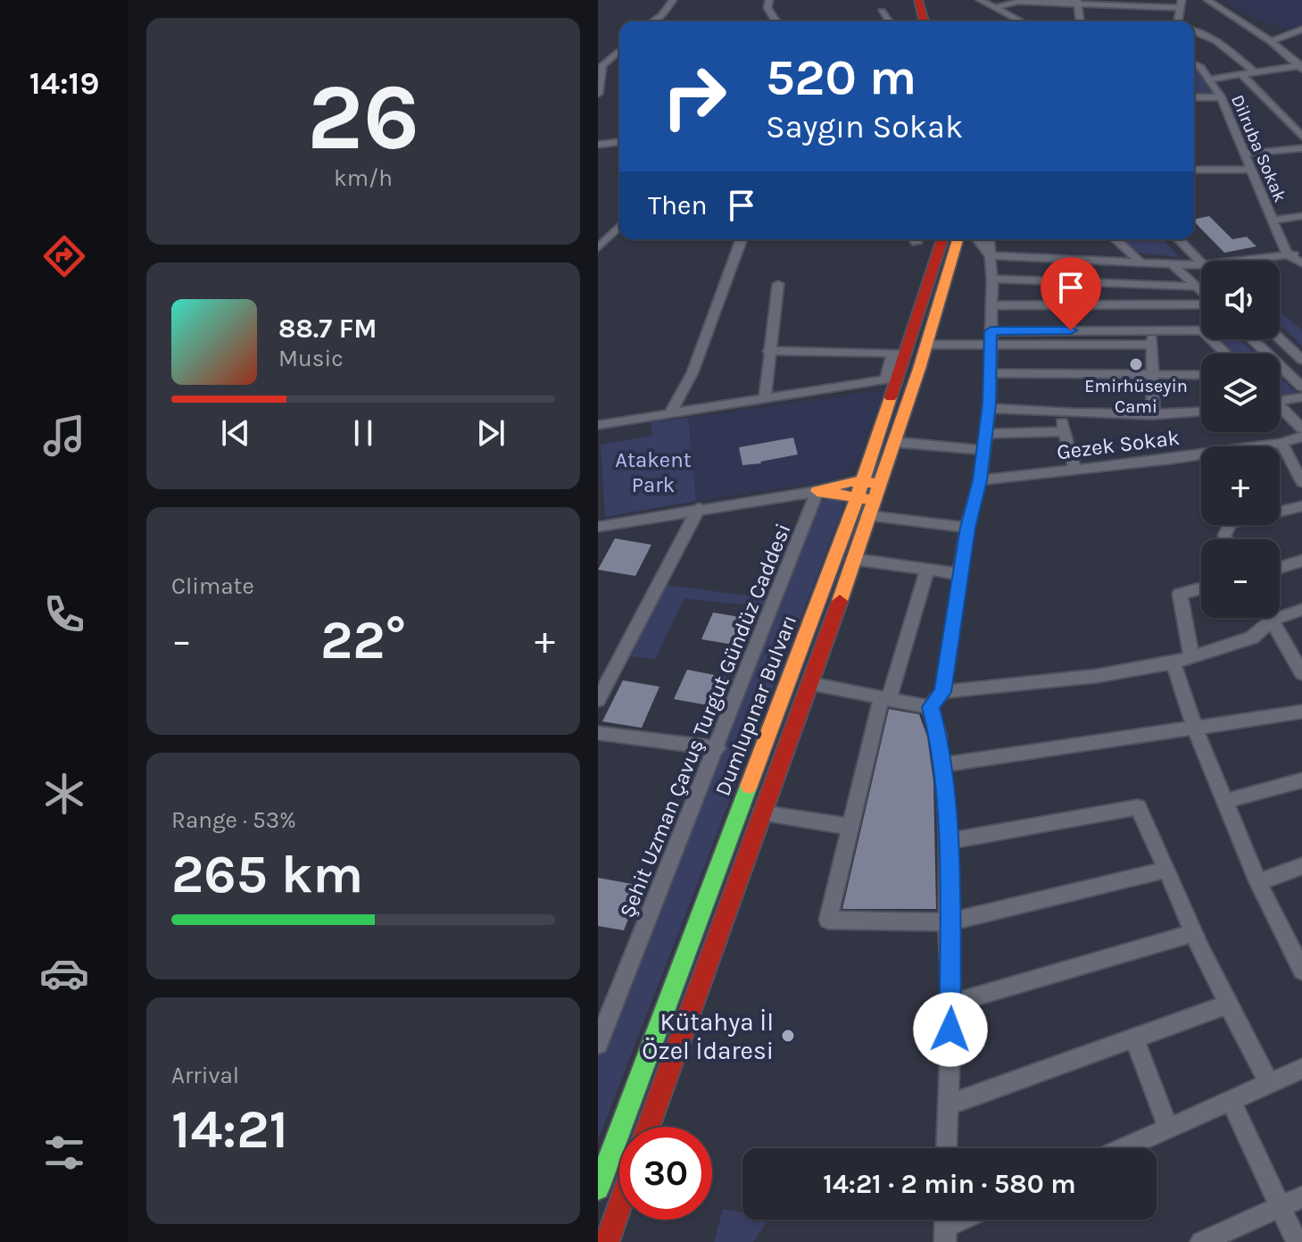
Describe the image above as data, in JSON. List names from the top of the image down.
{
  "streets": {
    "main road": ["Dumlupınar Bulvarı"],
    "street": ["Dilruba Sokak", "Gezek Sokak", "Şehit Uzman Çavuş Turgut Gündüz Caddesi"]
  },
  "parks": ["Atakent Park"],
  "places": ["Emirhüseyin Cami", "Kütahya İl Özel İdaresi"],
  "page": {
    "tabs": "14:19",
    "tile": [
      ["26", "km/h"],
      "Climate",
      ["Range · 53%", "265 km"],
      ["Arrival", "14:21"]
    ],
    "turn": ["520 m", "Saygın Sokak"],
    "then": "Then",
    "map_buttons": ["+", "−"],
    "song": ["88.7 FM", "Music"],
    "heat": ["−", "22°", "+"],
    "limit": "30",
    "trip": "14:21 · 2 min · 580 m"
  }
}
